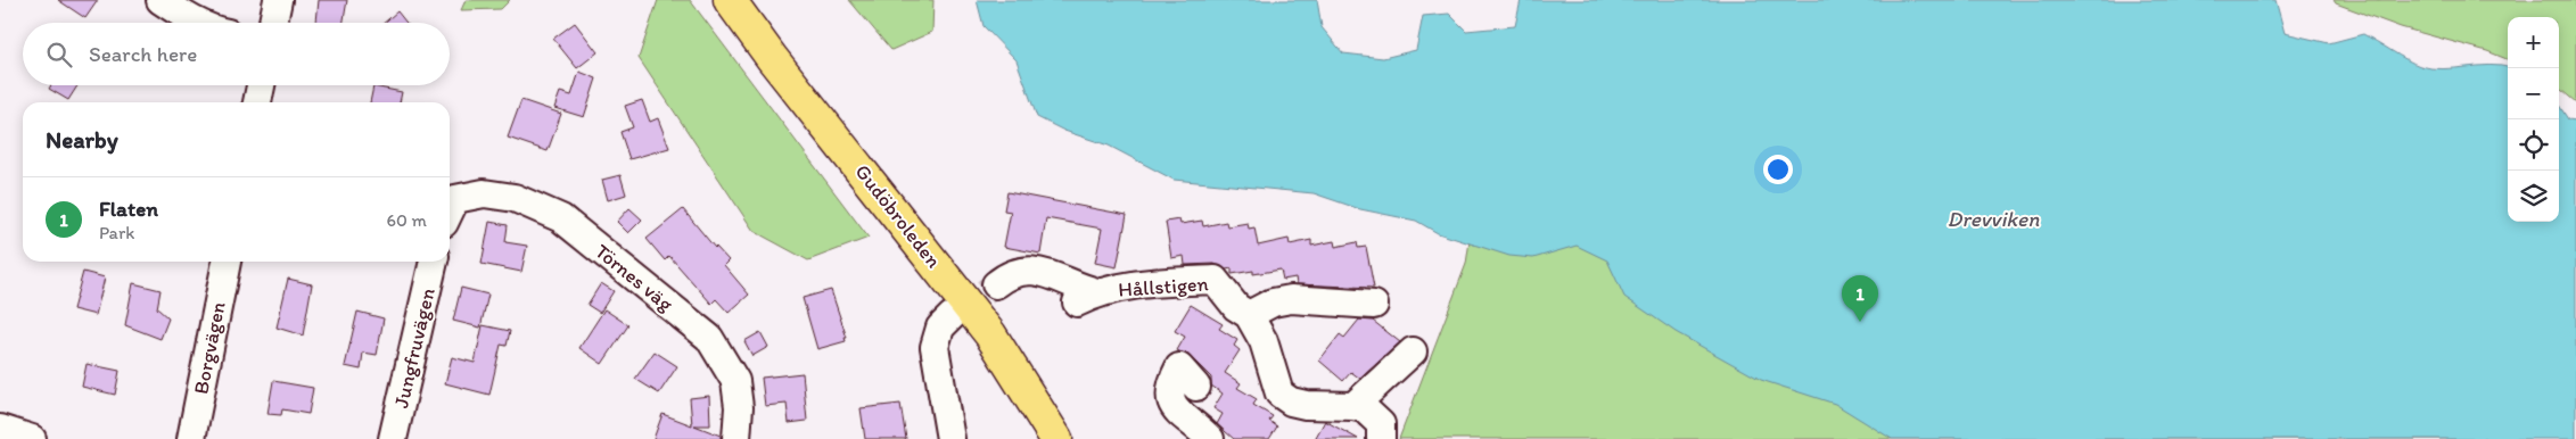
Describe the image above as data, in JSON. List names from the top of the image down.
{
  "streets": {
    "main road": ["Gudöbroleden"],
    "street": [
      "Törnes väg",
      "Hållstigen",
      "Borgvägen",
      "Jungfruvägen"
    ]
  },
  "water": ["Drevviken"],
  "page": {
    "map_buttons": ["+", "−"],
    "search": "Search here",
    "heading": "Nearby",
    "list": [
      {
        "mark": "1",
        "name": "Flaten",
        "note": "Park",
        "value": "60 m"
      }
    ],
    "pins": "1"
  }
}
